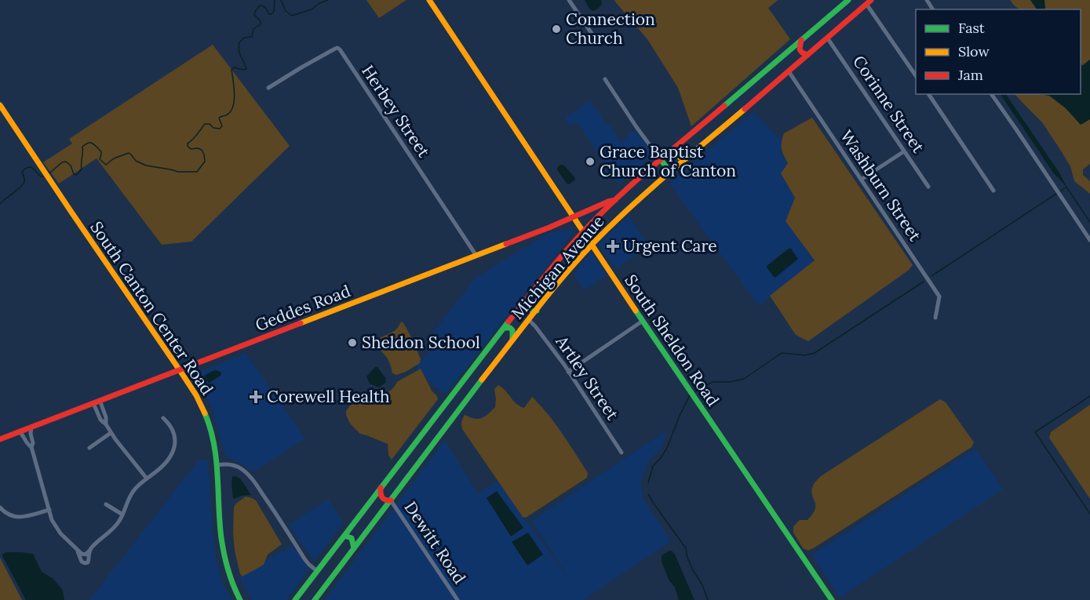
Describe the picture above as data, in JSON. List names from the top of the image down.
{
  "streets": {
    "main road": [
      "Michigan Avenue",
      "South Canton Center Road",
      "Geddes Road",
      "South Sheldon Road"
    ],
    "street": [
      "Corinne Street",
      "Herbey Street",
      "Washburn Street",
      "Artley Street",
      "Dewitt Road"
    ]
  },
  "crossings": [
    ["Corinne Street", "Michigan Avenue"],
    ["Herbey Street", "Geddes Road"],
    ["Washburn Street", "Michigan Avenue"],
    ["Michigan Avenue", "Geddes Road"],
    ["Michigan Avenue", "South Sheldon Road"],
    ["Michigan Avenue", "Artley Street"],
    ["Michigan Avenue", "Dewitt Road"],
    ["South Canton Center Road", "Geddes Road"],
    ["Geddes Road", "South Sheldon Road"]
  ],
  "places": {
    "other": ["Connection Church", "Grace Baptist Church of Canton", "Sheldon School"],
    "health": ["Urgent Care", "Corewell Health"]
  },
  "legend": ["Fast", "Slow", "Jam"]
}
